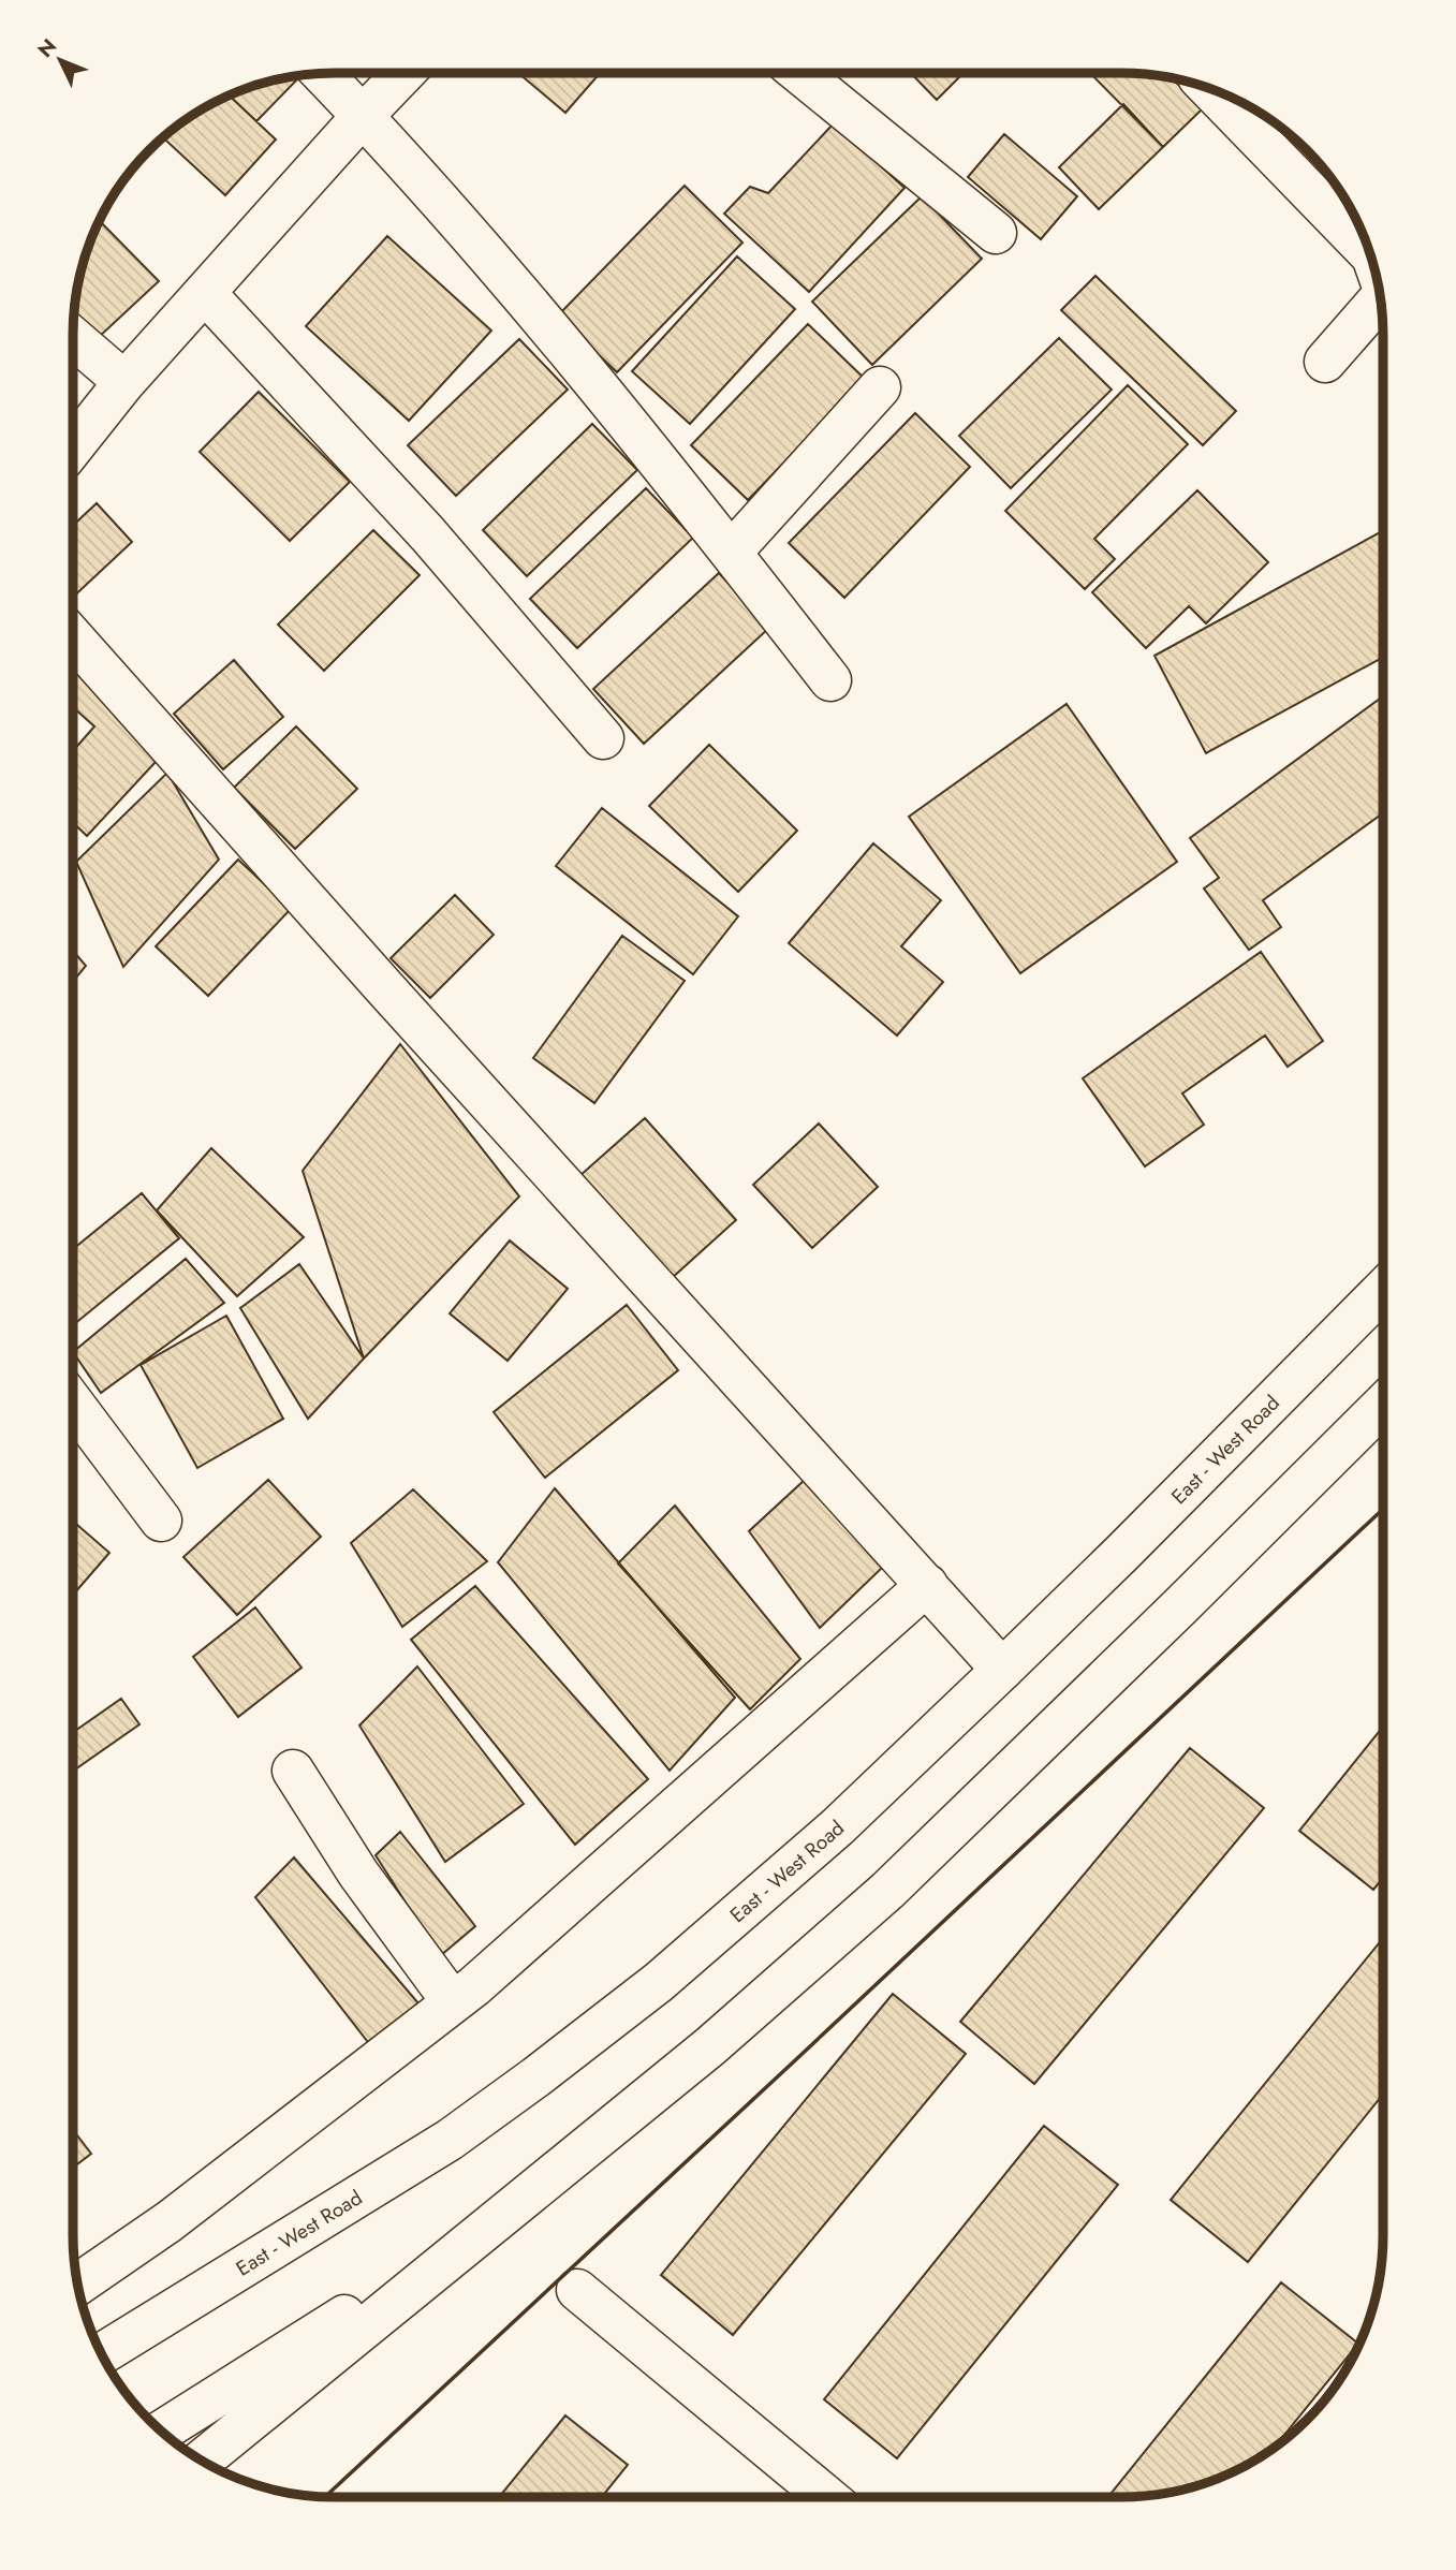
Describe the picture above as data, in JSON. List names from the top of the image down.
{
  "streets": {
    "street": ["East - West Road"]
  },
  "north": "top left"
}
